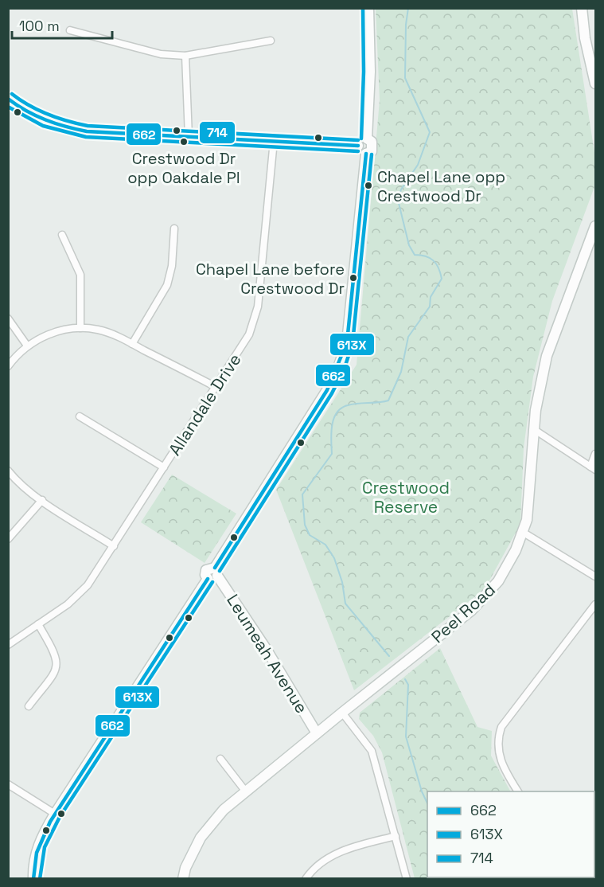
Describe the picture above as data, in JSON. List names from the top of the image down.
{
  "streets": {
    "street": ["Allandale Drive", "Peel Road", "Leumeah Avenue"]
  },
  "crossings": [
    ["Peel Road", "Leumeah Avenue"]
  ],
  "parks": ["Crestwood Reserve"],
  "places": ["Crestwood Dr opp Oakdale Pl", "Chapel Lane opp Crestwood Dr", "Chapel Lane before Crestwood Dr"],
  "lines": ["transit line 714", "transit line 662", "transit line 613X"],
  "legend": ["662", "613X", "714"],
  "scale_bar": "100 m"
}
